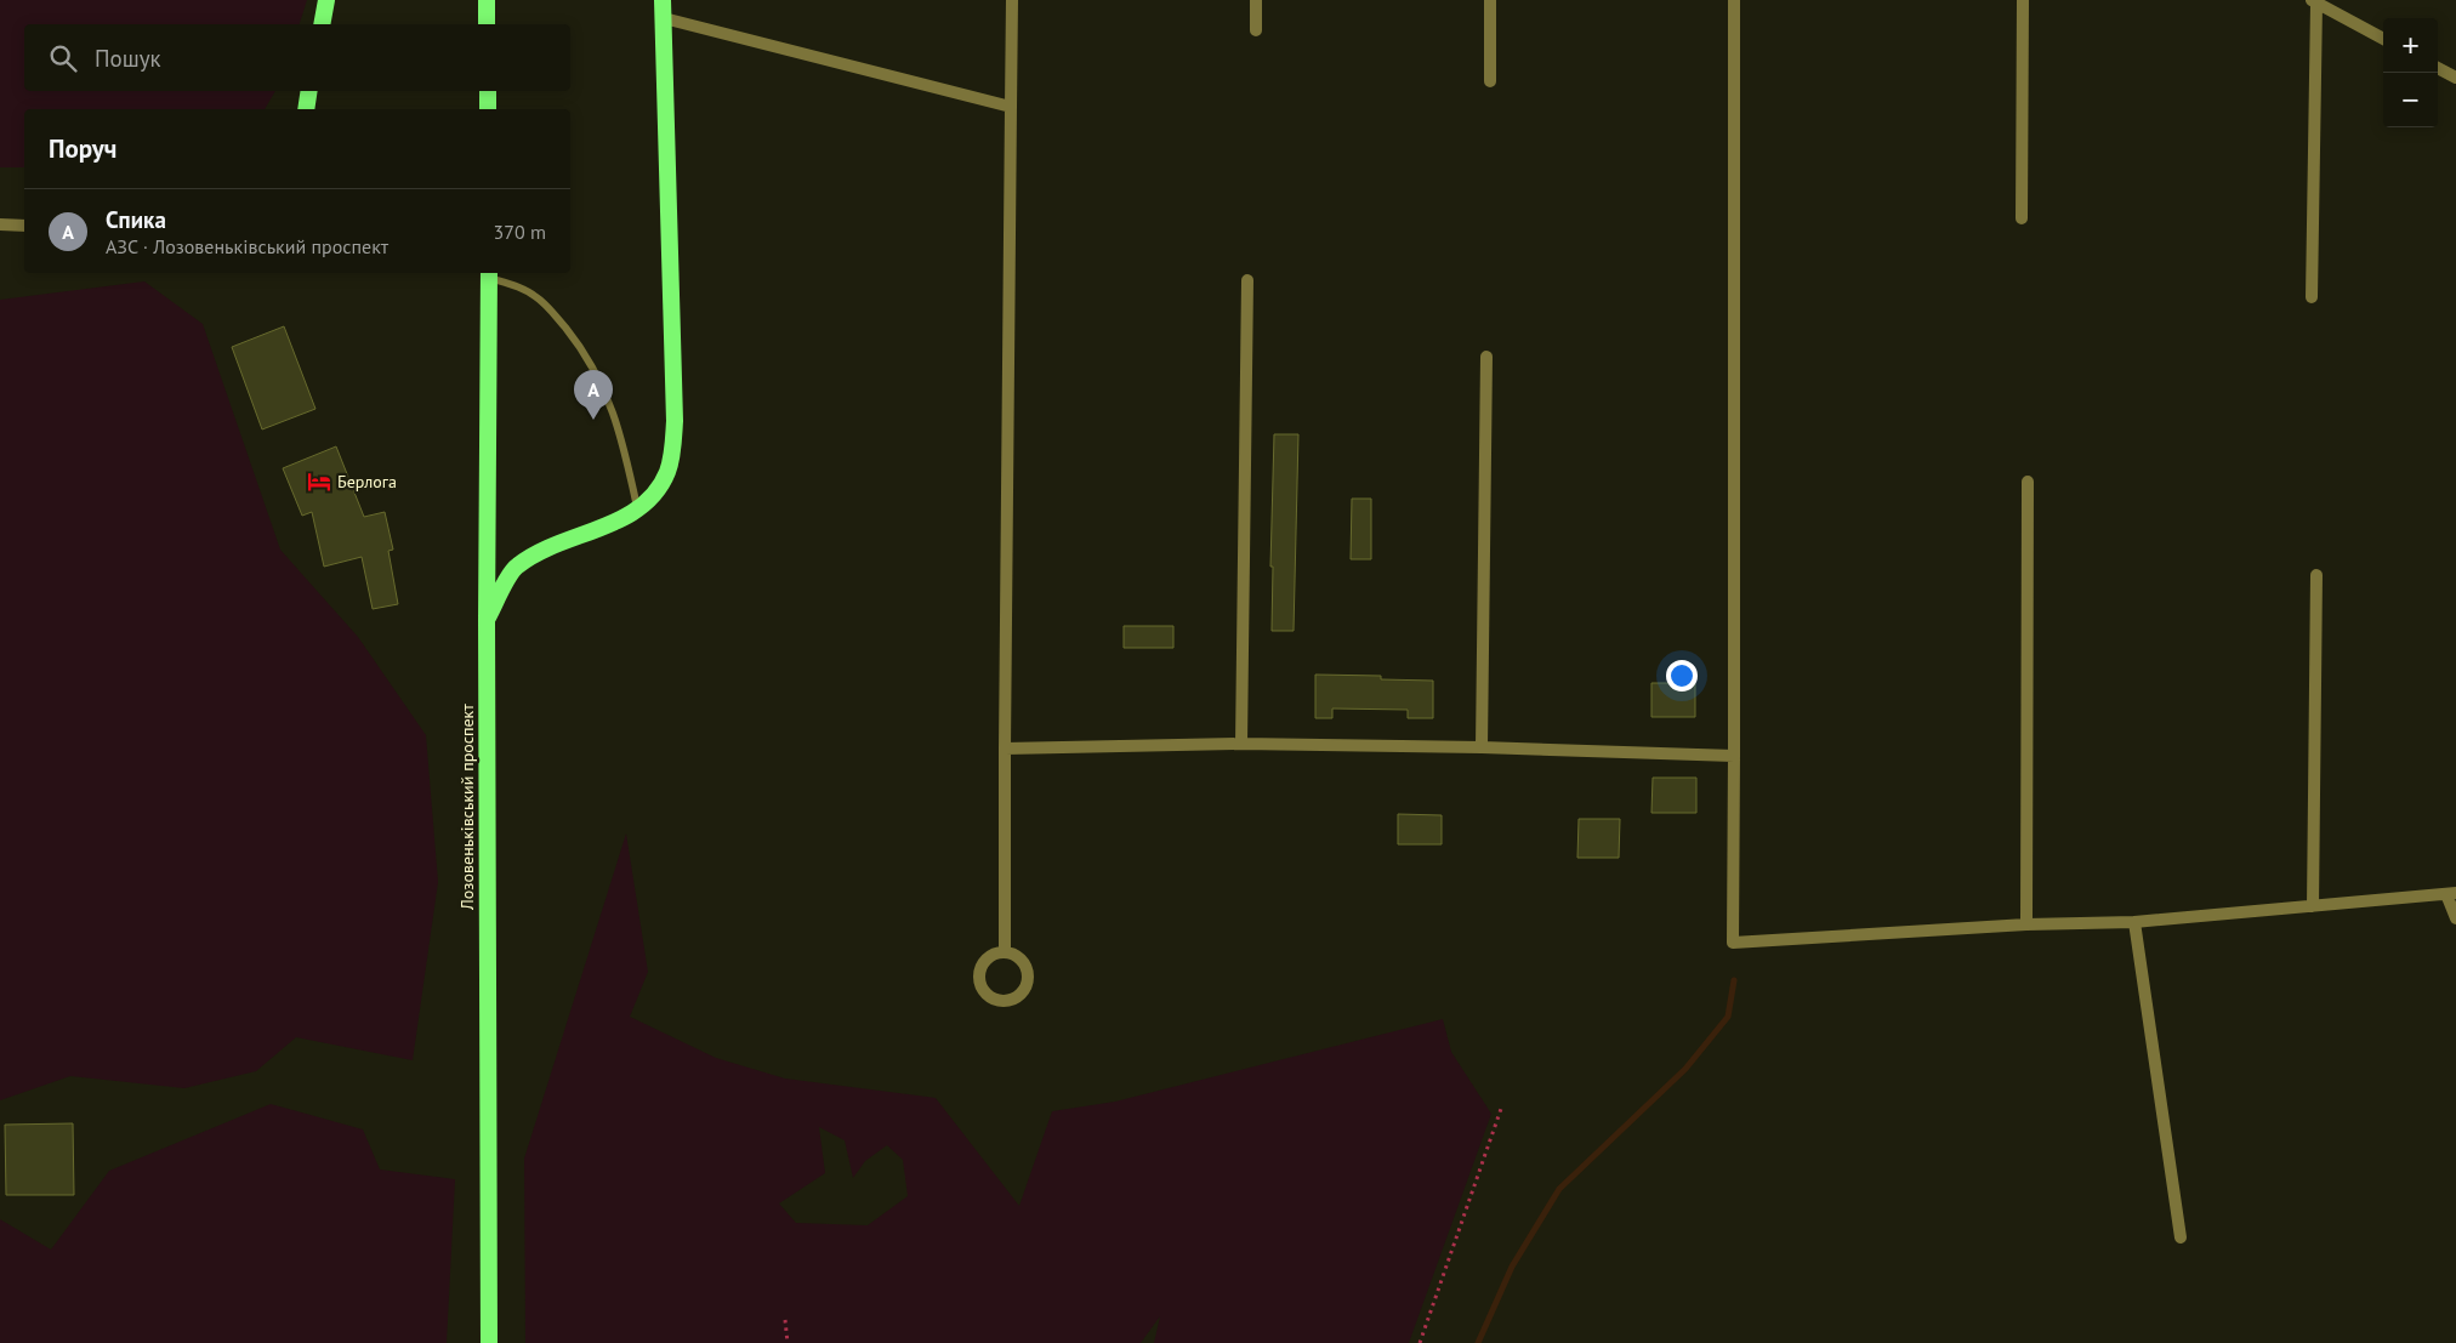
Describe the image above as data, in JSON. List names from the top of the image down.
{
  "streets": {
    "highway": ["Лозовеньківський проспект"]
  },
  "places": {
    "hotel": ["Берлога"]
  },
  "page": {
    "map_buttons": ["+", "−"],
    "search": "Пошук",
    "heading": "Поруч",
    "list": [
      {
        "mark": "A",
        "name": "Спика",
        "note": "АЗС · Лозовеньківський проспект",
        "value": "370 m"
      }
    ],
    "pins": "A"
  }
}
